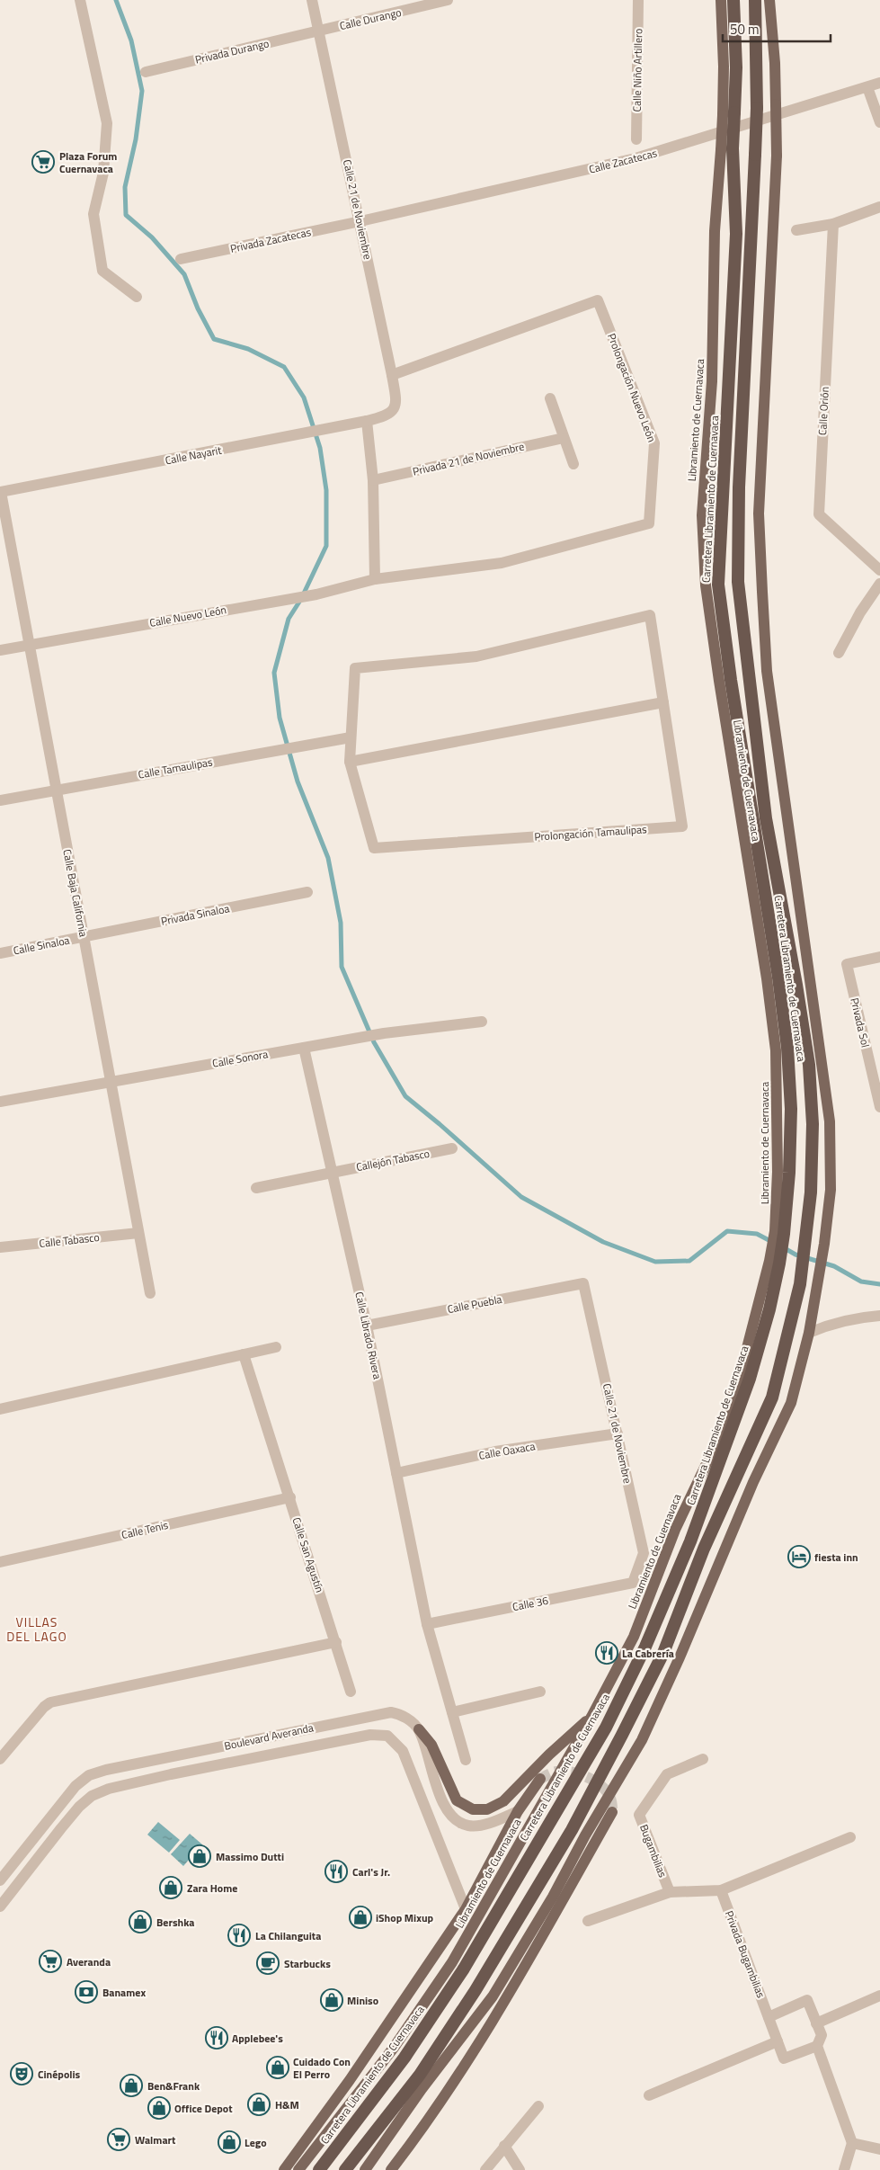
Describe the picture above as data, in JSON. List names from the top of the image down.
{
  "streets": {
    "highway": ["Carretera Libramiento de Cuernavaca"],
    "main road": ["Libramiento de Cuernavaca"],
    "street": [
      "Calle Durango",
      "Privada Durango",
      "Calle Niño Artillero",
      "Calle Zacatecas",
      "Calle 21 de Noviembre",
      "Privada Zacatecas",
      "Prolongación Nuevo León",
      "Calle Orión",
      "Calle Nayarit",
      "Privada 21 de Noviembre",
      "Calle Nuevo León",
      "Calle Tamaulipas",
      "Prolongación Tamaulipas",
      "Calle Baja California",
      "Privada Sinaloa",
      "Calle Sinaloa",
      "Privada Sol",
      "Calle Sonora",
      "Callejón Tabasco",
      "Calle Tabasco",
      "Calle Puebla",
      "Calle Librado Rivera",
      "Calle Oaxaca",
      "Calle Tenis",
      "Calle San Agustín",
      "Calle 36",
      "Boulevard Averanda",
      "Bugambilias",
      "Privada Bugambilias"
    ]
  },
  "crossings": [
    ["Calle Durango", "Privada Durango"],
    ["Calle Durango", "Calle 21 de Noviembre"],
    ["Privada Durango", "Calle 21 de Noviembre"],
    ["Calle Zacatecas", "Calle 21 de Noviembre"],
    ["Calle Zacatecas", "Privada Zacatecas"],
    ["Calle 21 de Noviembre", "Privada Zacatecas"],
    ["Calle 21 de Noviembre", "Prolongación Nuevo León"],
    ["Calle 21 de Noviembre", "Calle Nayarit"],
    ["Calle 21 de Noviembre", "Calle Puebla"],
    ["Calle 21 de Noviembre", "Calle Oaxaca"],
    ["Calle 21 de Noviembre", "Calle 36"],
    ["Prolongación Nuevo León", "Calle Nuevo León"],
    ["Libramiento de Cuernavaca", "Carretera Libramiento de Cuernavaca"],
    ["Calle Nayarit", "Calle Baja California"],
    ["Calle Nuevo León", "Calle Baja California"],
    ["Calle Tamaulipas", "Prolongación Tamaulipas"],
    ["Calle Tamaulipas", "Calle Baja California"],
    ["Calle Baja California", "Privada Sinaloa"],
    ["Calle Baja California", "Calle Sinaloa"],
    ["Calle Baja California", "Calle Sonora"],
    ["Calle Baja California", "Calle Tabasco"],
    ["Privada Sinaloa", "Calle Sinaloa"],
    ["Calle Sonora", "Calle Librado Rivera"],
    ["Callejón Tabasco", "Calle Librado Rivera"],
    ["Calle Puebla", "Calle Librado Rivera"],
    ["Calle Librado Rivera", "Calle Oaxaca"],
    ["Calle Librado Rivera", "Calle 36"],
    ["Calle Tenis", "Calle San Agustín"]
  ],
  "districts": ["VILLAS DEL LAGO"],
  "places": {
    "supermarket": ["Plaza Forum Cuernavaca", "Averanda", "Walmart"],
    "hotel": ["fiesta inn"],
    "restaurant": [
      "La Cabrería",
      "Carl's Jr.",
      "La Chilanguita",
      "Applebee's"
    ],
    "shop": [
      "Massimo Dutti",
      "Zara Home",
      "iShop Mixup",
      "Bershka",
      "Miniso",
      "Cuidado Con El Perro",
      "Ben&Frank",
      "H&M",
      "Office Depot",
      "Lego"
    ],
    "cafe": ["Starbucks"],
    "bank": ["Banamex"],
    "theatre": ["Cinépolis"]
  },
  "scale_bar": "50 m"
}
